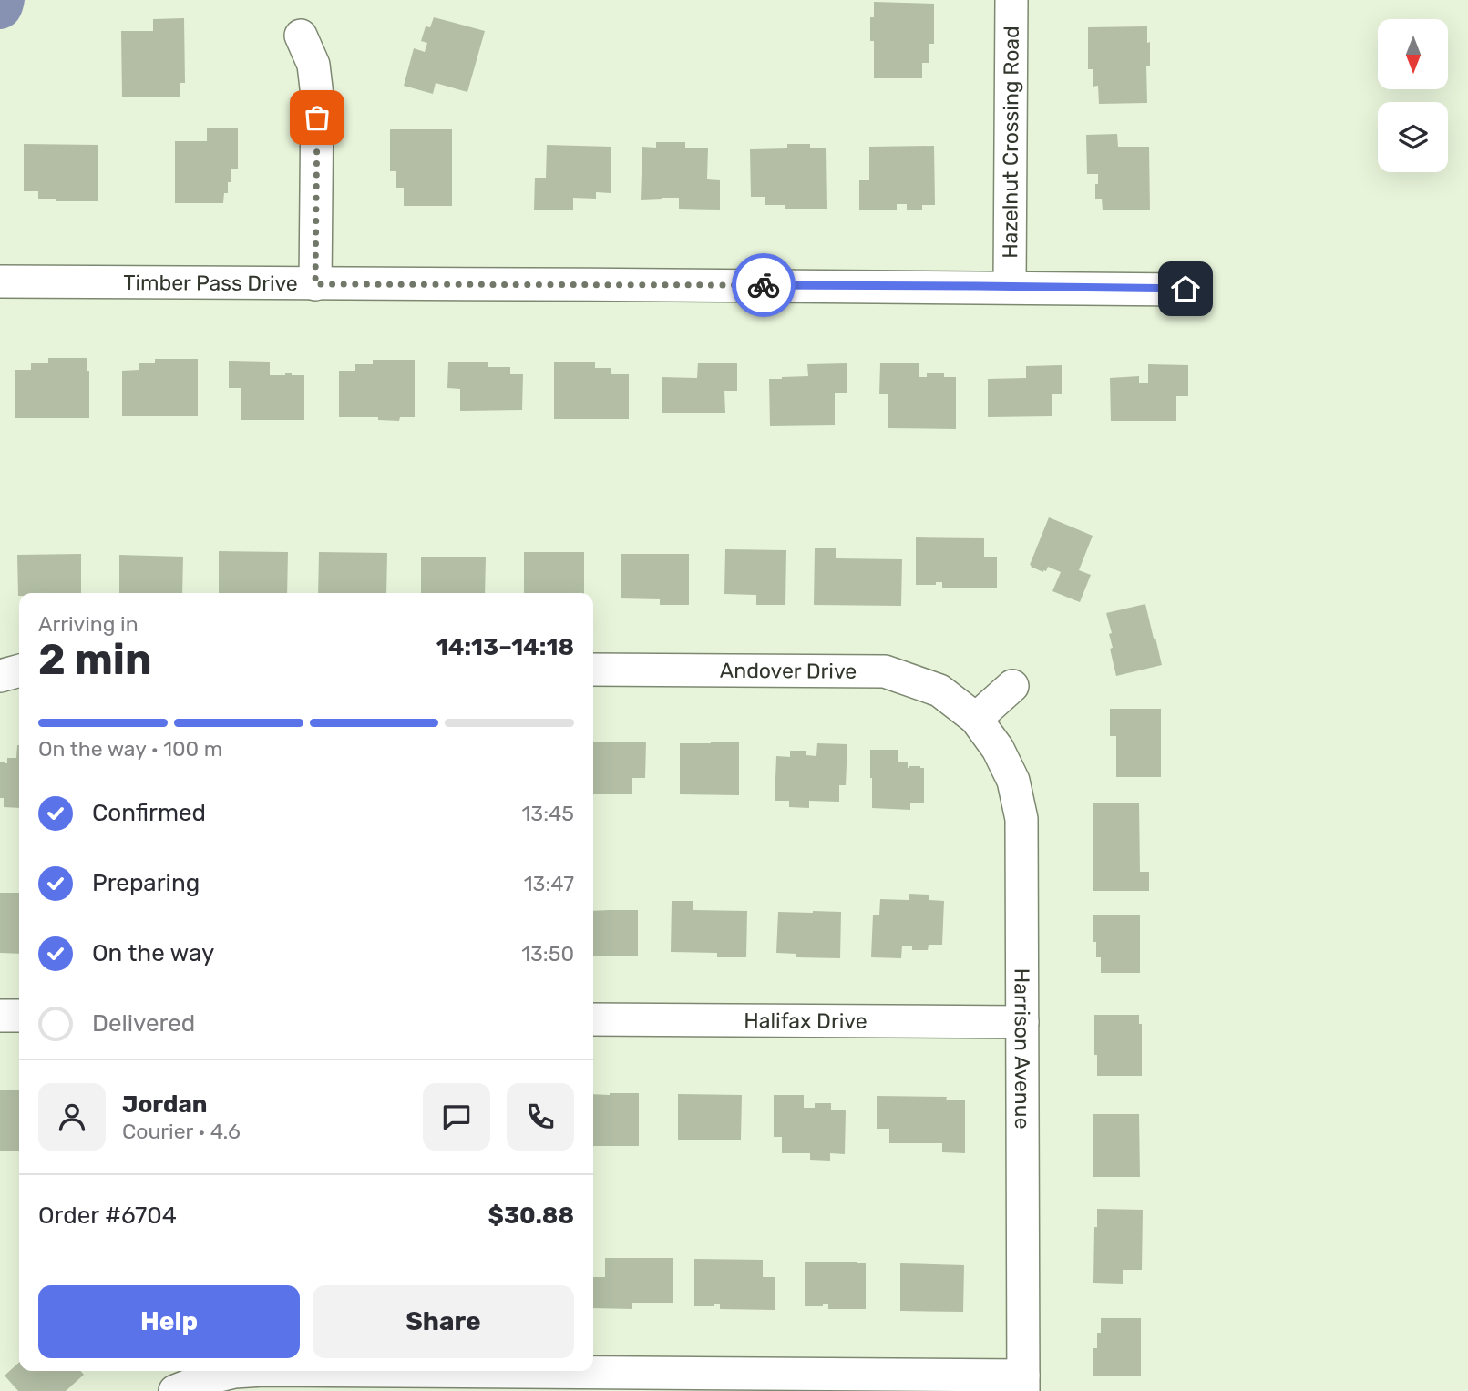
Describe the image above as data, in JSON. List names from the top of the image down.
{
  "streets": {
    "street": [
      "Hazelnut Crossing Road",
      "Timber Pass Drive",
      "Andover Drive",
      "Halifax Drive",
      "Harrison Avenue"
    ]
  },
  "crossings": [
    ["Hazelnut Crossing Road", "Timber Pass Drive"],
    ["Andover Drive", "Harrison Avenue"],
    ["Halifax Drive", "Harrison Avenue"]
  ],
  "north": "bottom",
  "page": {
    "heading": ["2 min", "Arriving in", "14:13–14:18"],
    "panel": [
      "Jordan",
      "Courier · 4.6",
      "Order #6704",
      "$30.88"
    ],
    "bar": "On the way · 100 m",
    "list": [
      ["Confirmed", "13:45"],
      ["Preparing", "13:47"],
      ["On the way", "13:50"],
      "Delivered"
    ],
    "buttons": ["Help", "Share"]
  }
}
